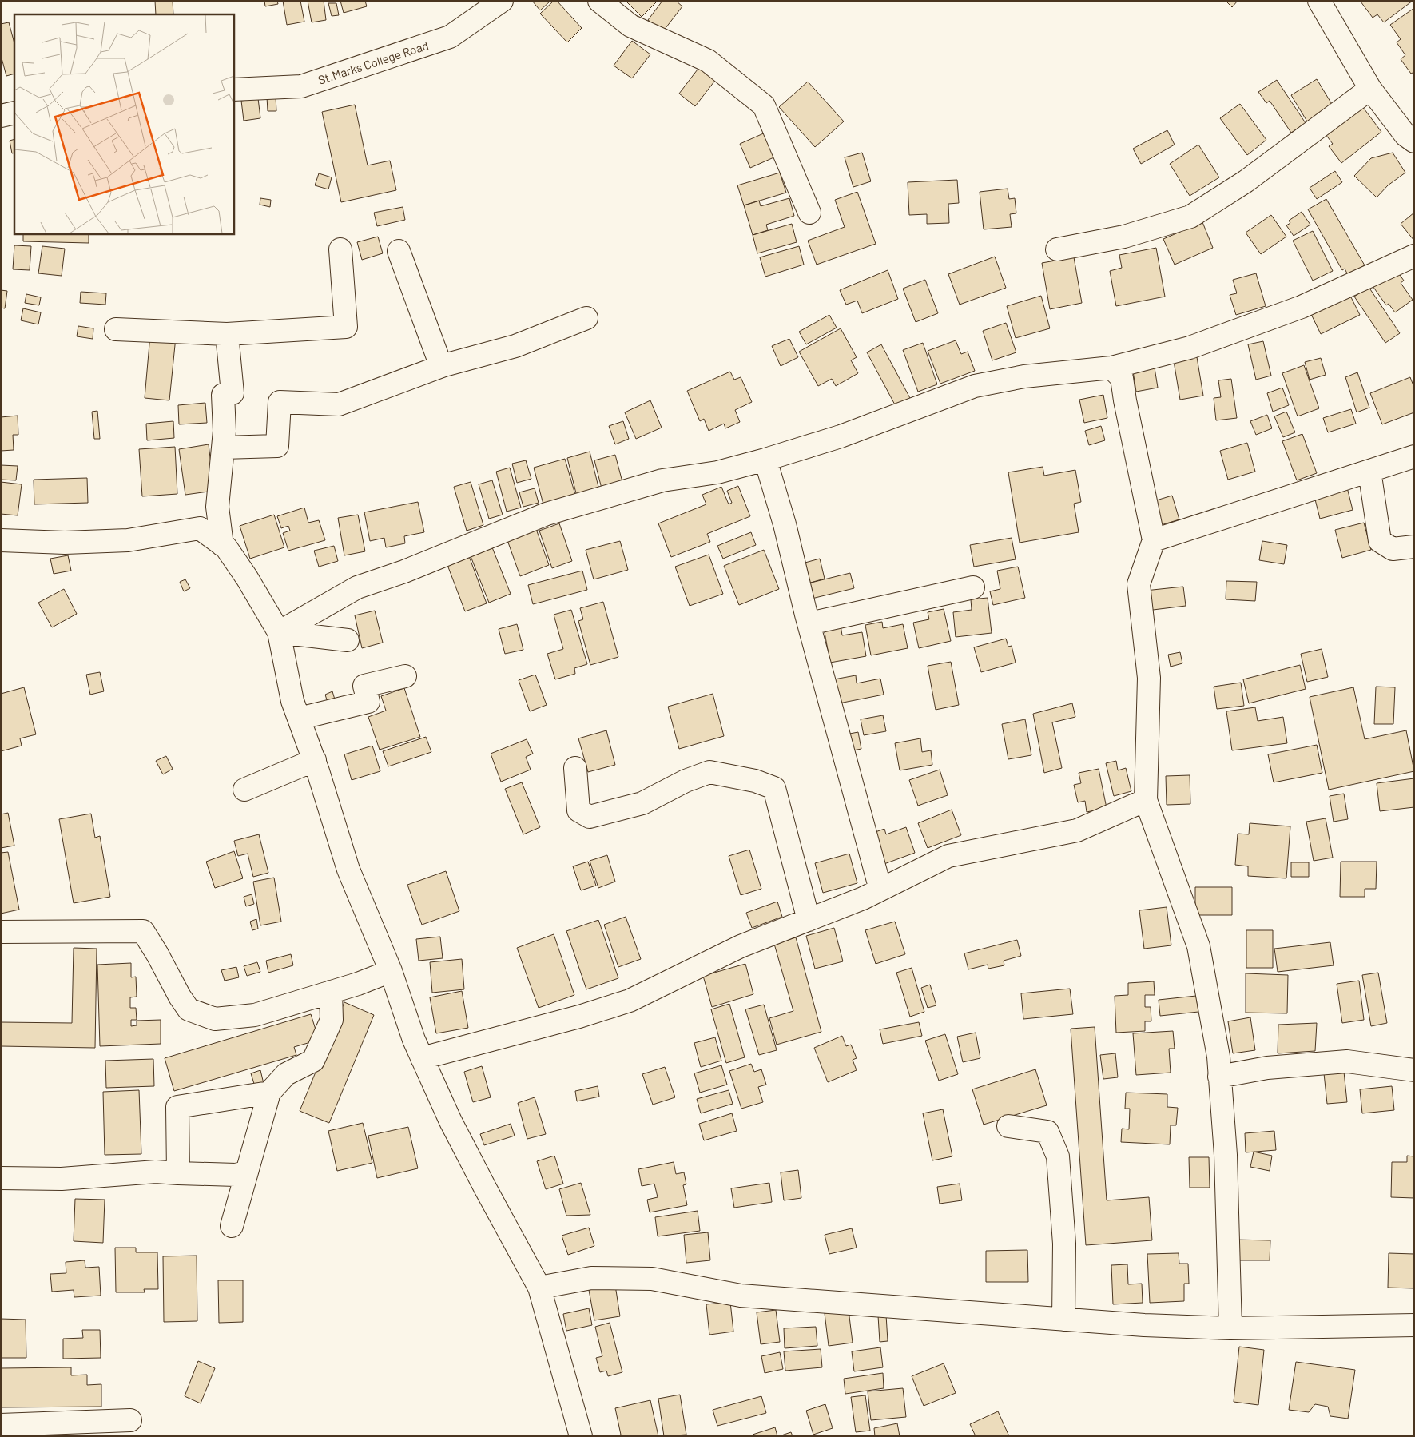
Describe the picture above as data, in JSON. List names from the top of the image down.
{
  "streets": {
    "street": ["St.Marks College Road"]
  }
}
